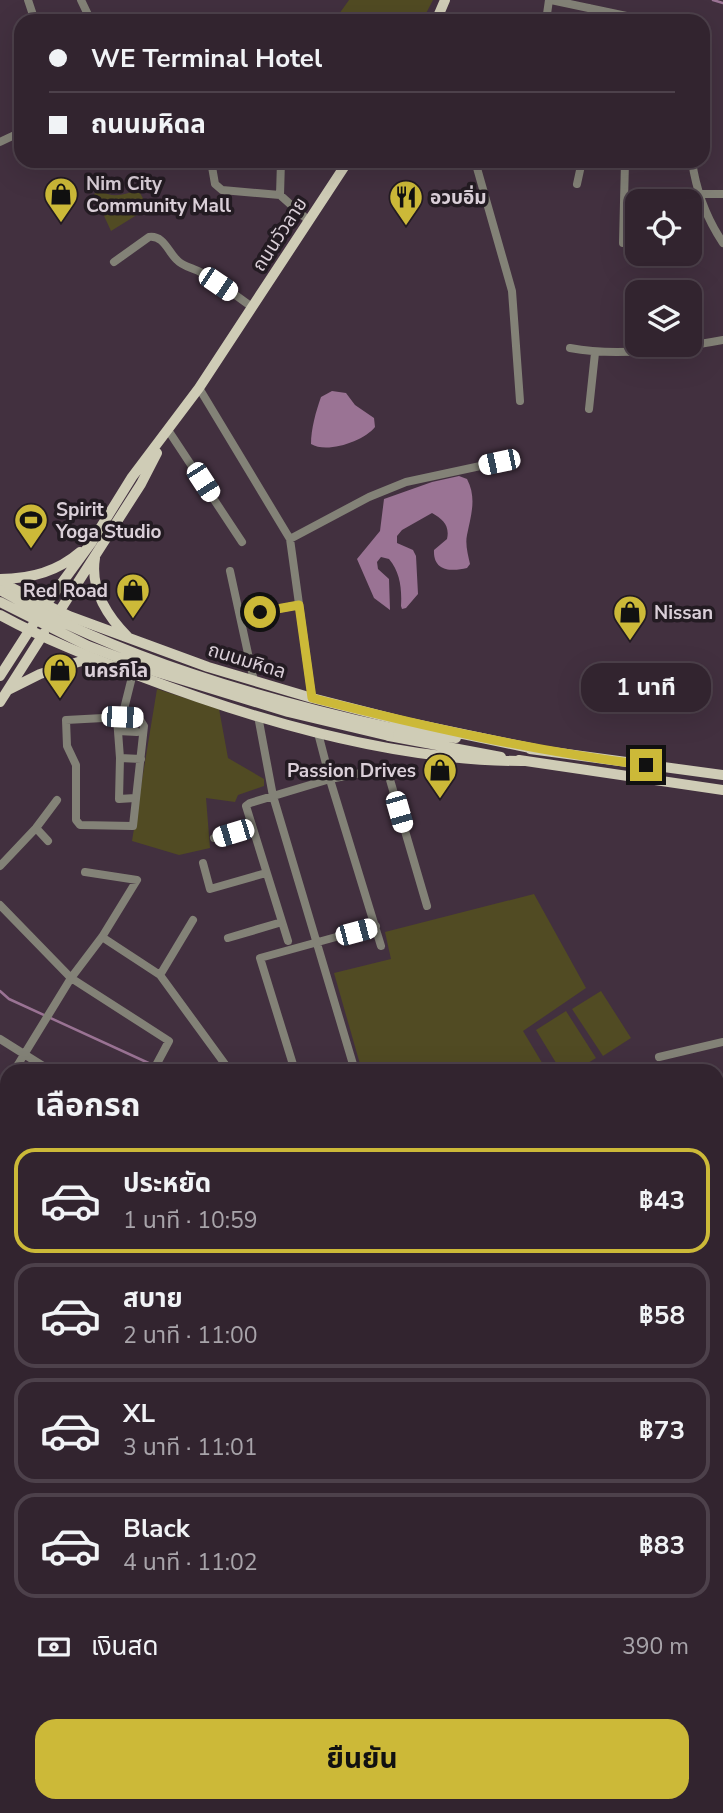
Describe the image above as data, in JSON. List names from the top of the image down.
{
  "streets": {
    "main road": ["ถนนวัวลาย", "ถนนมหิดล"]
  },
  "crossings": [
    ["ถนนวัวลาย", "ถนนมหิดล"]
  ],
  "places": {
    "shop": [
      "Nim City Community Mall",
      "Red Road",
      "Nissan",
      "นครกิโล",
      "Passion Drives"
    ],
    "restaurant": ["อวบอิ่ม"],
    "sports": ["Spirit Yoga Studio"]
  },
  "page": {
    "banner": ["WE Terminal Hotel", "ถนนมหิดล"],
    "bubble": "1 นาที",
    "heading": "เลือกรถ",
    "list": [
      {
        "name": "ประหยัด",
        "note": "1 นาที · 10:59",
        "value": "฿43"
      },
      {
        "name": "สบาย",
        "note": "2 นาที · 11:00",
        "value": "฿58"
      },
      {
        "name": "XL",
        "note": "3 นาที · 11:01",
        "value": "฿73"
      },
      {
        "name": "Black",
        "note": "4 นาที · 11:02",
        "value": "฿83"
      }
    ],
    "pay": ["เงินสด", "390 m"],
    "buttons": "ยืนยัน"
  }
}
